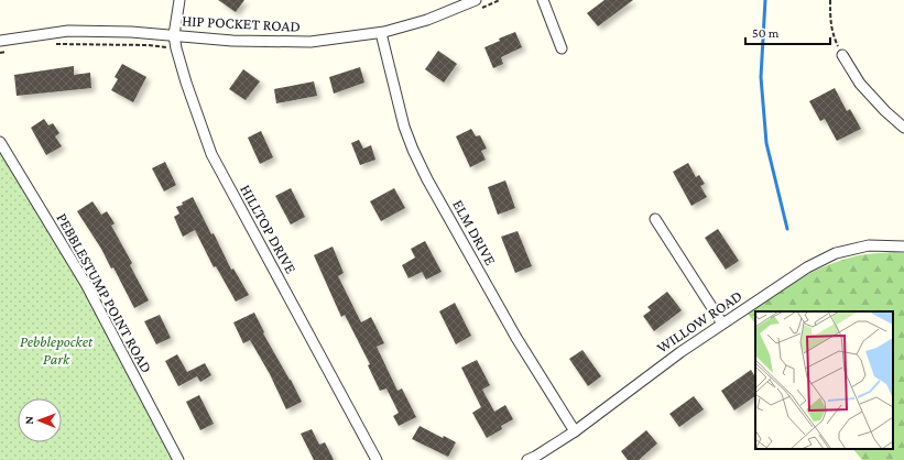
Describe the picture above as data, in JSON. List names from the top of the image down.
{
  "streets": {
    "street": [
      "HIP POCKET ROAD",
      "HILLTOP DRIVE",
      "ELM DRIVE",
      "PEBBLESTUMP POINT ROAD",
      "WILLOW ROAD"
    ]
  },
  "crossings": [
    ["HIP POCKET ROAD", "HILLTOP DRIVE"],
    ["HIP POCKET ROAD", "ELM DRIVE"],
    ["ELM DRIVE", "WILLOW ROAD"]
  ],
  "parks": ["Pebblepocket Park"],
  "scale_bar": "50 m",
  "north": "left"
}
